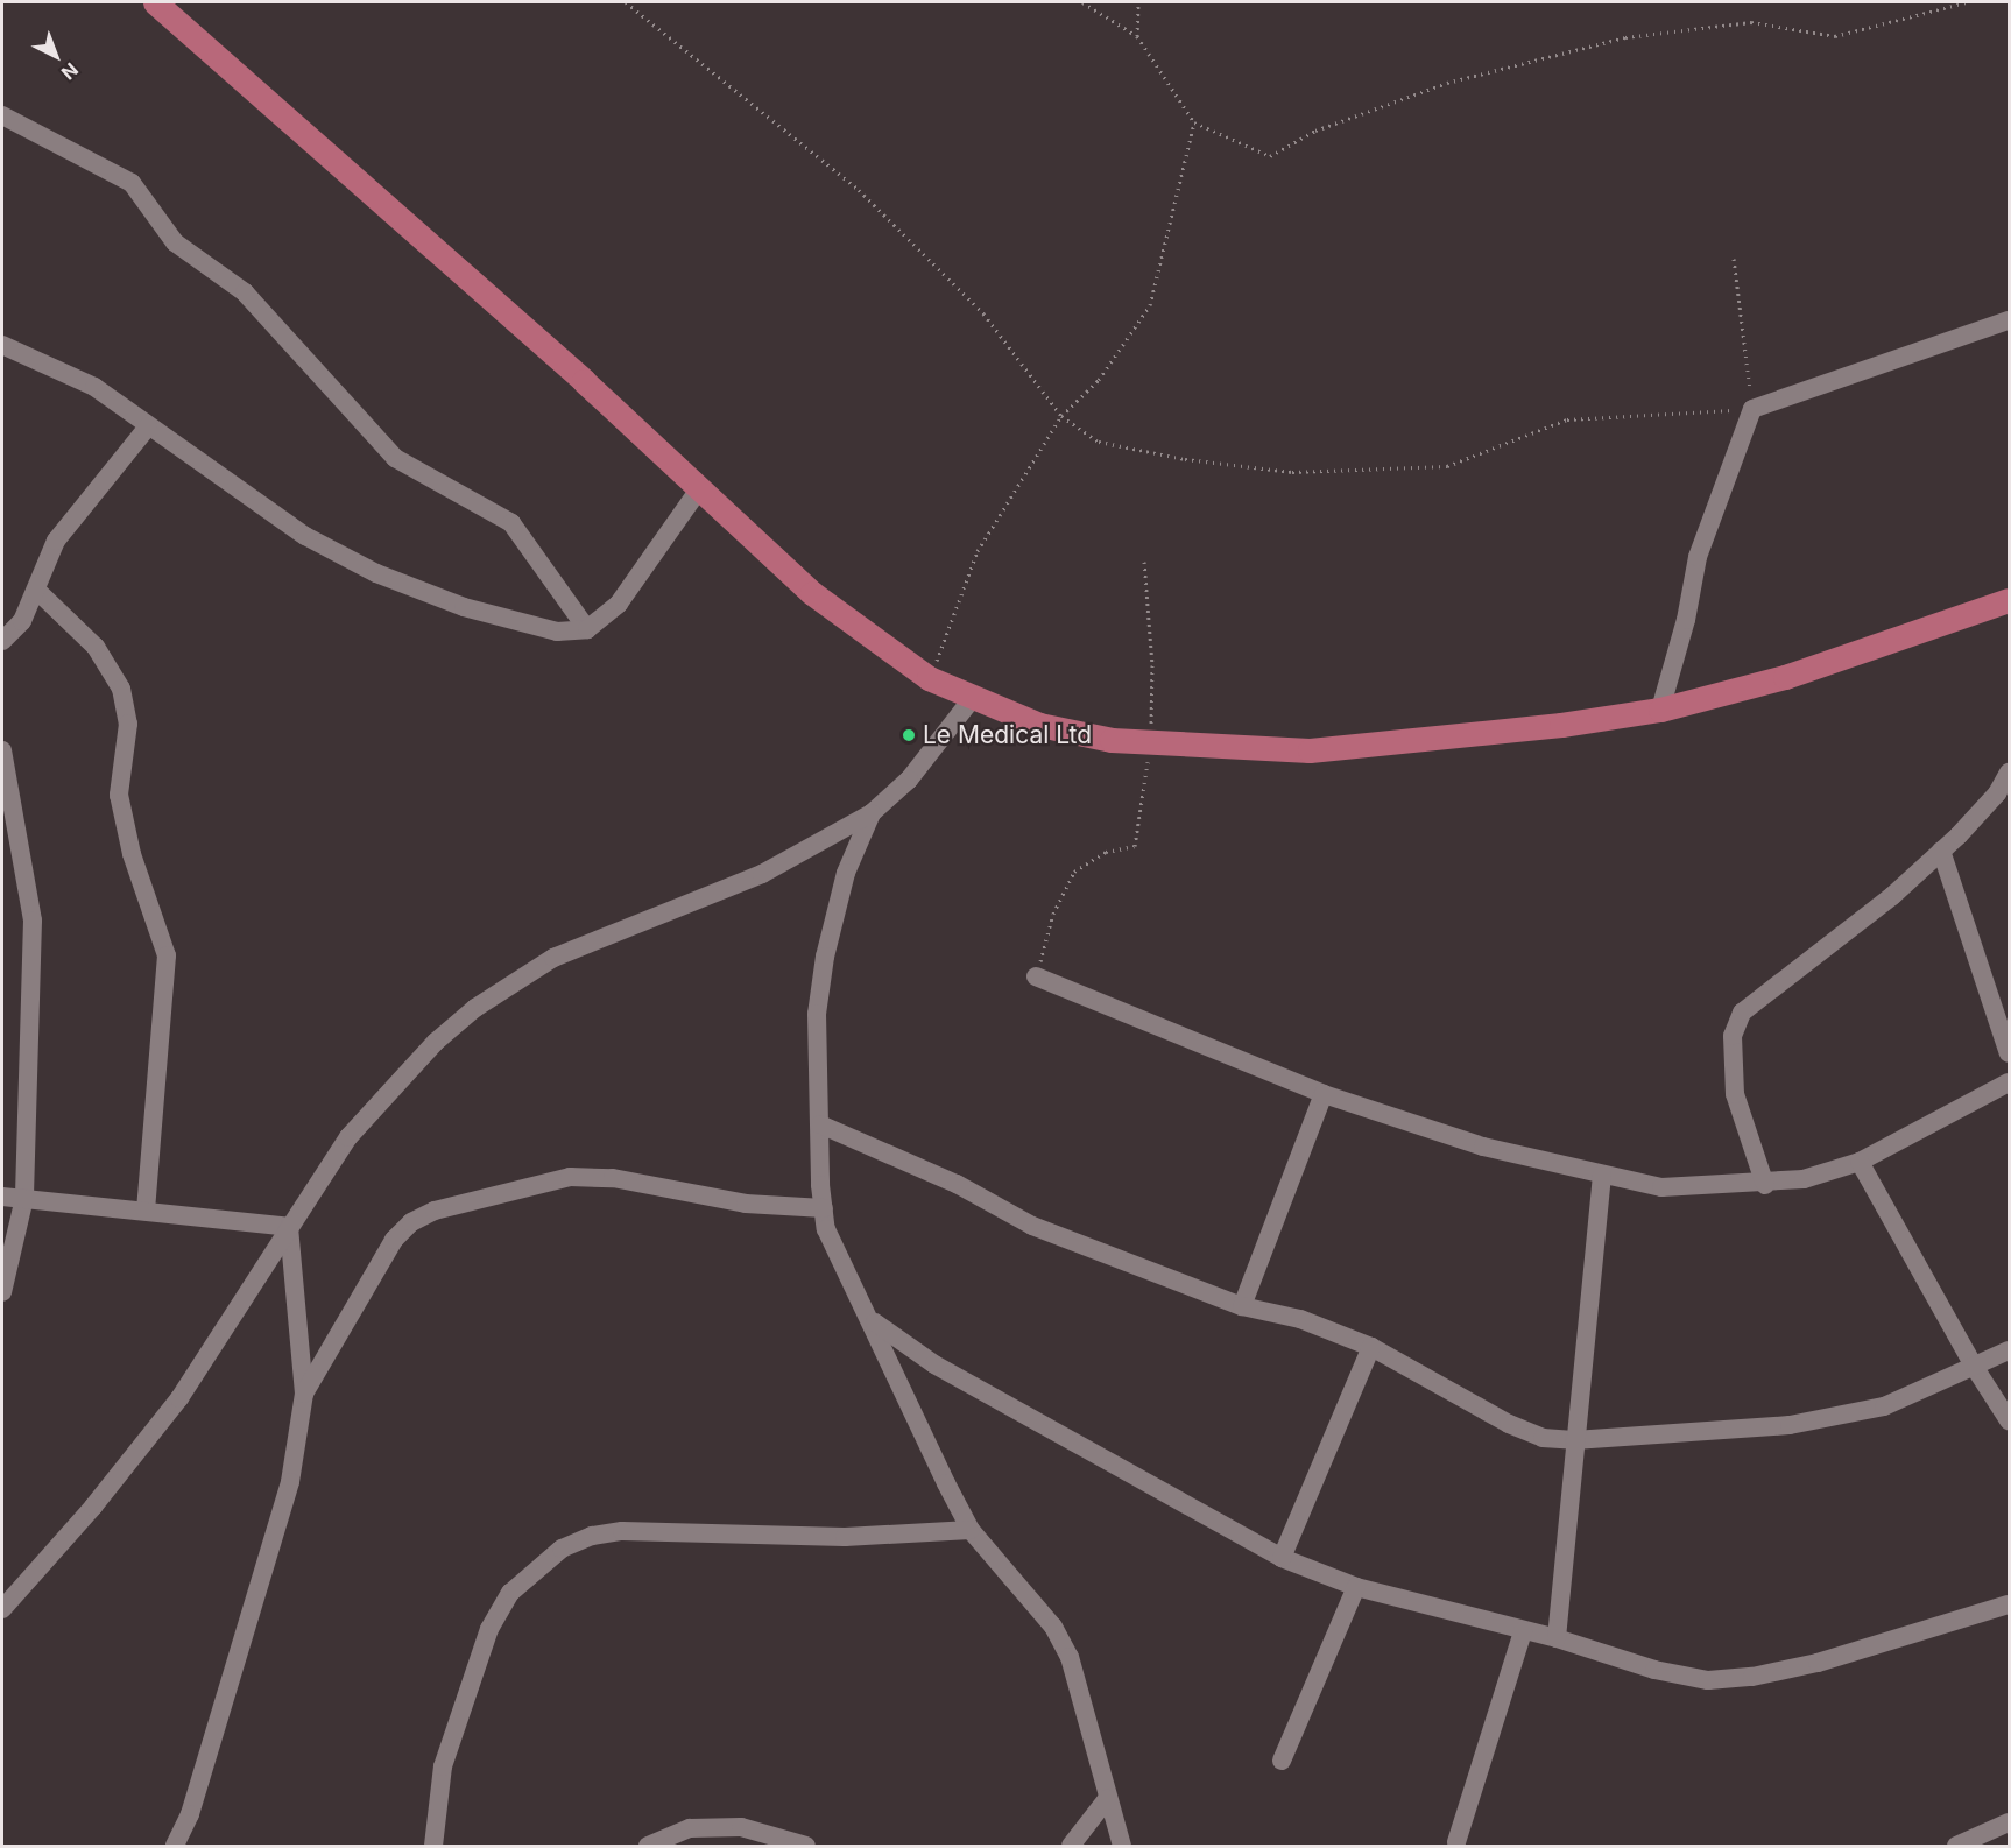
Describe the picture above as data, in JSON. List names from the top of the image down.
{
  "places": ["Le Medical Ltd"],
  "north": "bottom right"
}
